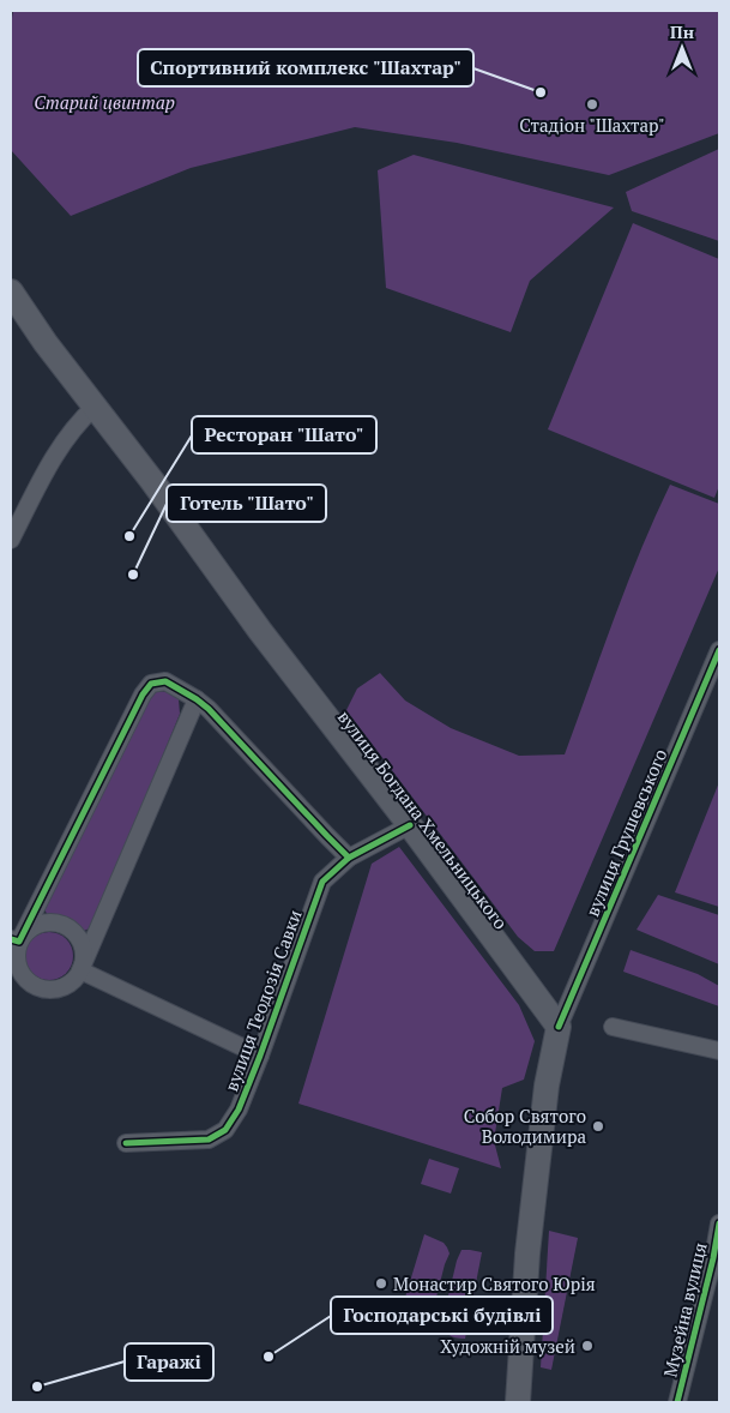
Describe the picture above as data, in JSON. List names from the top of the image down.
{
  "streets": {
    "main road": ["вулиця Богдана Хмельницького"],
    "street": ["вулиця Грушевського", "вулиця Теодозія Савки", "Музейна вулиця"]
  },
  "crossings": [
    ["вулиця Богдана Хмельницького", "вулиця Грушевського"],
    ["вулиця Богдана Хмельницького", "вулиця Теодозія Савки"]
  ],
  "parks": ["Старий цвинтар"],
  "places": [
    "Спортивний комплекс \"Шахтар\"",
    "Стадіон \"Шахтар\"",
    "Ресторан \"Шато\"",
    "Готель \"Шато\"",
    "Собор Святого Володимира",
    "Монастир Святого Юрія",
    "Художній музей",
    "Господарські будівлі",
    "Гаражі"
  ],
  "north": "top"
}
